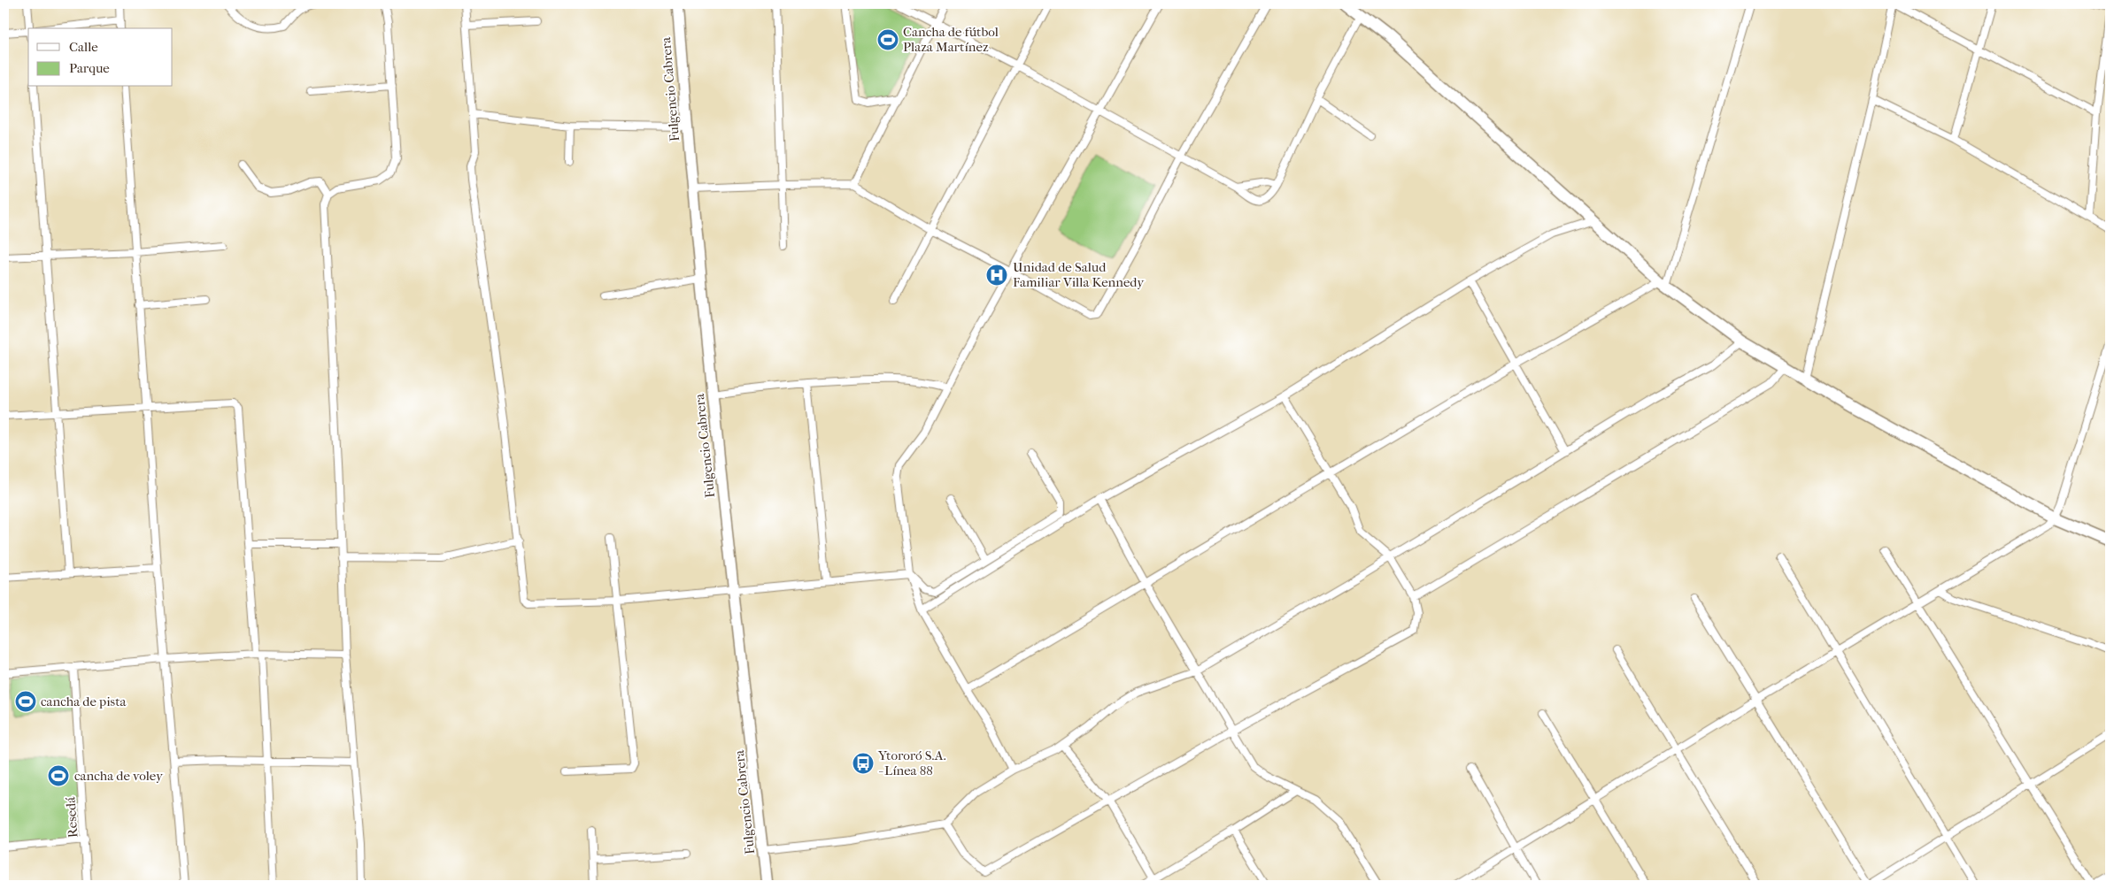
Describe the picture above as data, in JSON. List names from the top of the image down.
{
  "streets": {
    "main road": ["Fulgencio Cabrera"],
    "street": ["Resedá"]
  },
  "places": {
    "sports": ["Cancha de fútbol Plaza Martínez", "cancha de pista", "cancha de voley"],
    "hospital": ["Unidad de Salud Familiar Villa Kennedy"],
    "bus stop": ["Ytororó S.A. - Línea 88"]
  },
  "legend": ["Calle", "Parque"]
}
